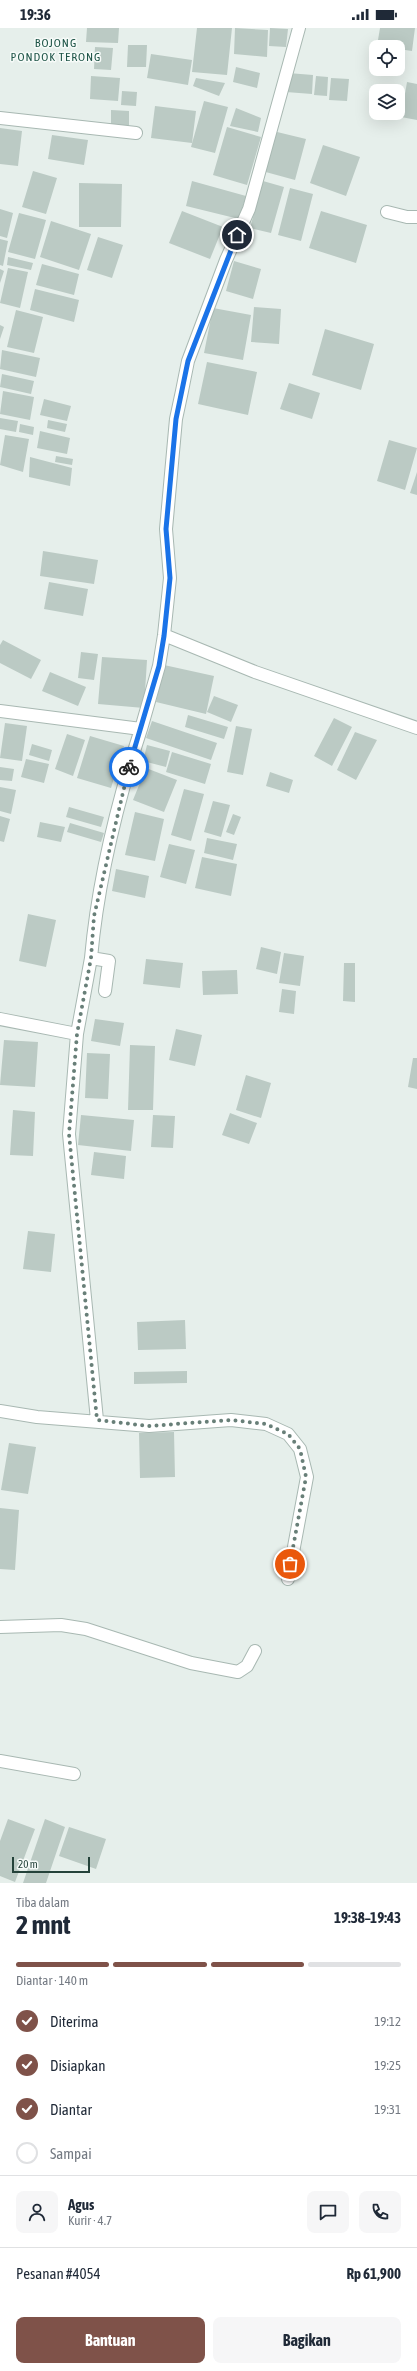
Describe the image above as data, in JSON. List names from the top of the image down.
{
  "districts": ["BOJONG PONDOK TERONG"],
  "scale_bar": "20 m",
  "page": {
    "status": "19:36",
    "scale": "20 m",
    "heading": ["2 mnt", "Tiba dalam", "19:38–19:43"],
    "panel": [
      "Agus",
      "Kurir · 4.7",
      "Pesanan #4054",
      "Rp 61,900"
    ],
    "bar": "Diantar · 140 m",
    "list": [
      ["Diterima", "19:12"],
      ["Disiapkan", "19:25"],
      ["Diantar", "19:31"],
      "Sampai"
    ],
    "buttons": ["Bantuan", "Bagikan"]
  }
}
